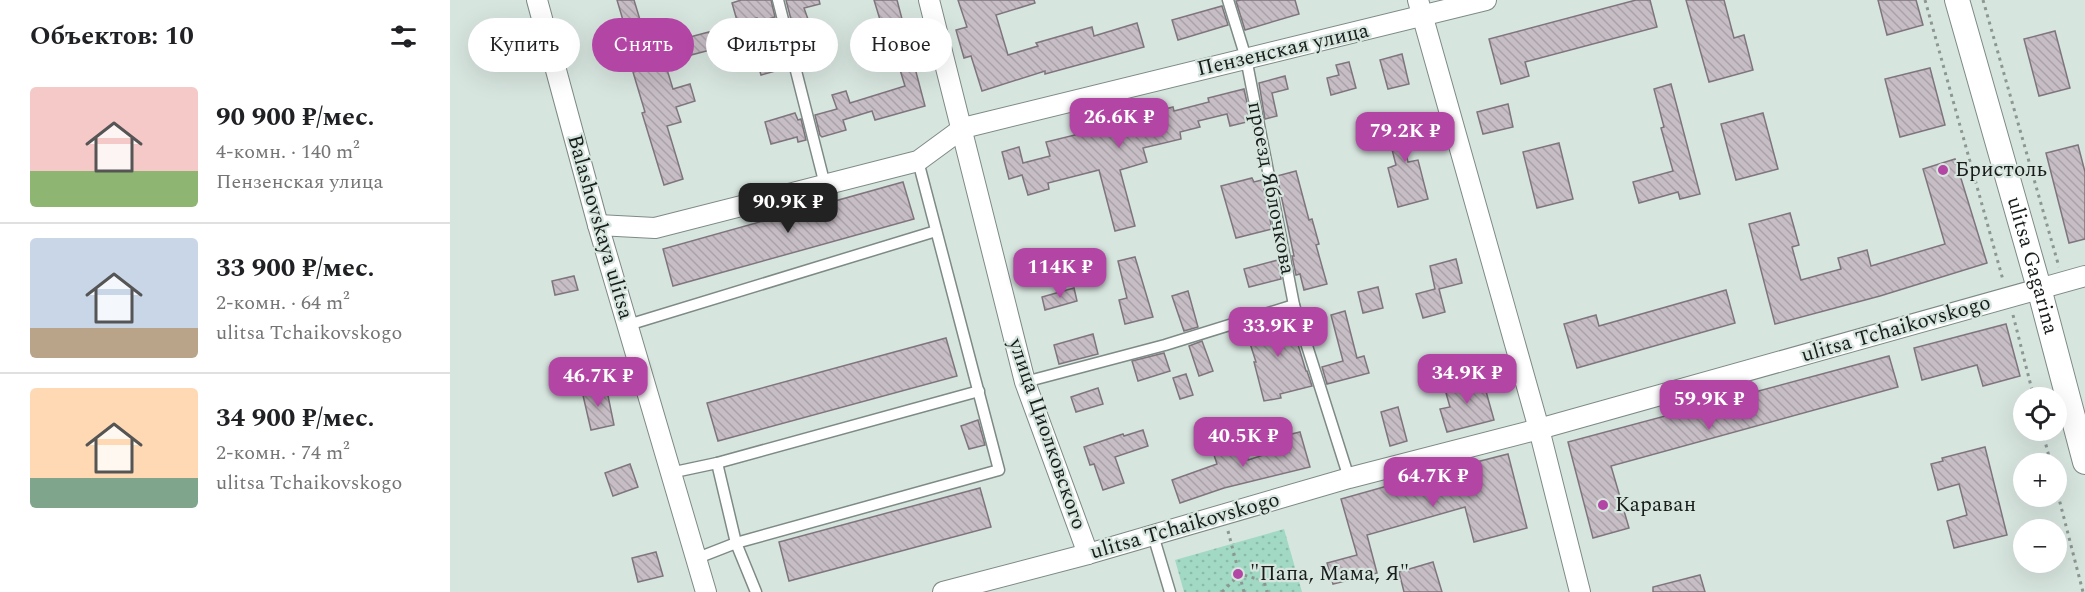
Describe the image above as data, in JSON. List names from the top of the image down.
{
  "streets": {
    "street": [
      "Пензенская улица",
      "Balashovskaya ulitsa",
      "ulitsa Gagarina",
      "ulitsa Tchaikovskogo",
      "улица Циолковского"
    ],
    "lane": ["проезд Яблочкова"]
  },
  "crossings": [
    ["Пензенская улица", "проезд Яблочкова"],
    ["Пензенская улица", "Balashovskaya ulitsa"],
    ["Пензенская улица", "улица Циолковского"],
    ["проезд Яблочкова", "ulitsa Tchaikovskogo"],
    ["ulitsa Gagarina", "ulitsa Tchaikovskogo"],
    ["ulitsa Tchaikovskogo", "улица Циолковского"]
  ],
  "places": ["Бристоль", "Караван", "\"Папа, Мама, Я\""],
  "page": {
    "heading": "Объектов: 10",
    "chip": [
      "Купить",
      "Снять",
      "Фильтры",
      "Новое"
    ],
    "list": [
      {
        "name": "90 900 ₽/мес.",
        "note": "4-комн. · 140 m² · Пензенская улица"
      },
      {
        "name": "33 900 ₽/мес.",
        "note": "2-комн. · 64 m² · ulitsa Tchaikovskogo"
      },
      {
        "name": "34 900 ₽/мес.",
        "note": "2-комн. · 74 m² · ulitsa Tchaikovskogo"
      }
    ],
    "price": [
      "26.6K ₽",
      "79.2K ₽",
      "90.9K ₽",
      "114K ₽",
      "33.9K ₽",
      "34.9K ₽",
      "46.7K ₽",
      "59.9K ₽",
      "40.5K ₽",
      "64.7K ₽"
    ],
    "map_buttons": ["+", "−"]
  }
}
